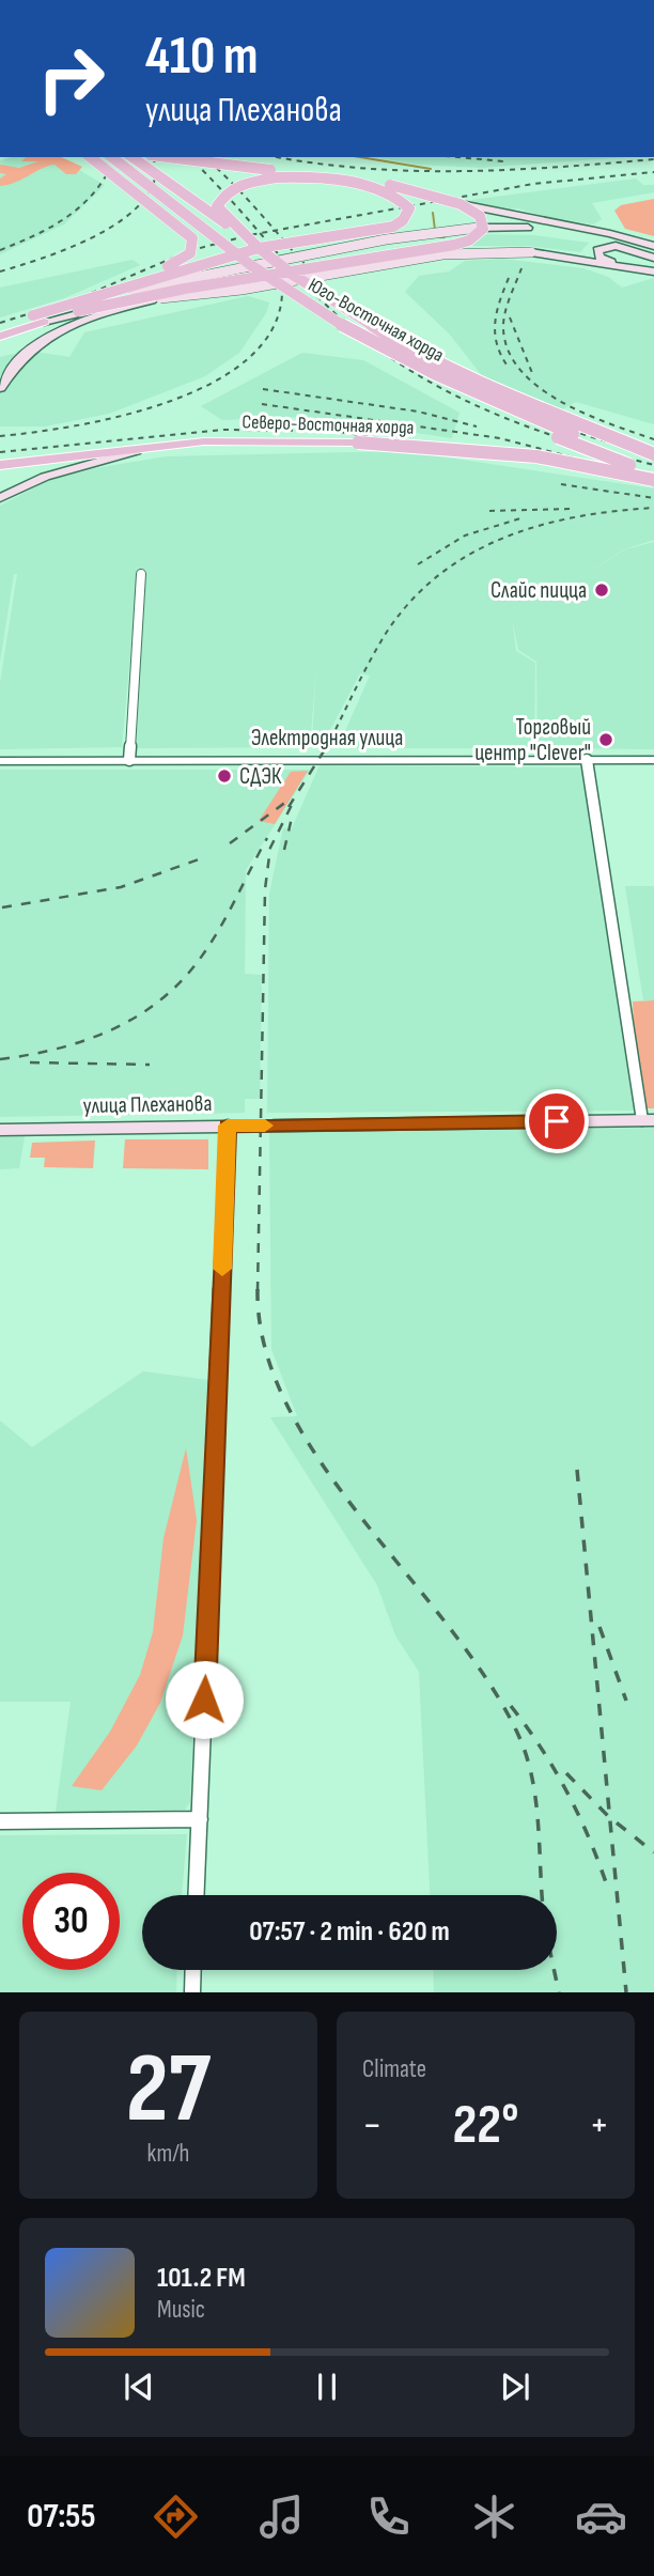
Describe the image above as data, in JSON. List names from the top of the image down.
{
  "streets": {
    "main road": ["Юго-Восточная хорда", "Северо-Восточная хорда", "улица Плеханова"],
    "street": ["Электродная улица"]
  },
  "places": ["Слайс пицца", "Торговый центр \"Clever\"", "СДЭК"],
  "page": {
    "turn": ["410 m", "улица Плеханова"],
    "limit": "30",
    "trip": "07:57 · 2 min · 620 m",
    "tile": [
      ["27", "km/h"],
      "Climate"
    ],
    "heat": ["−", "22°", "+"],
    "song": ["101.2 FM", "Music"],
    "tabs": "07:55"
  }
}
